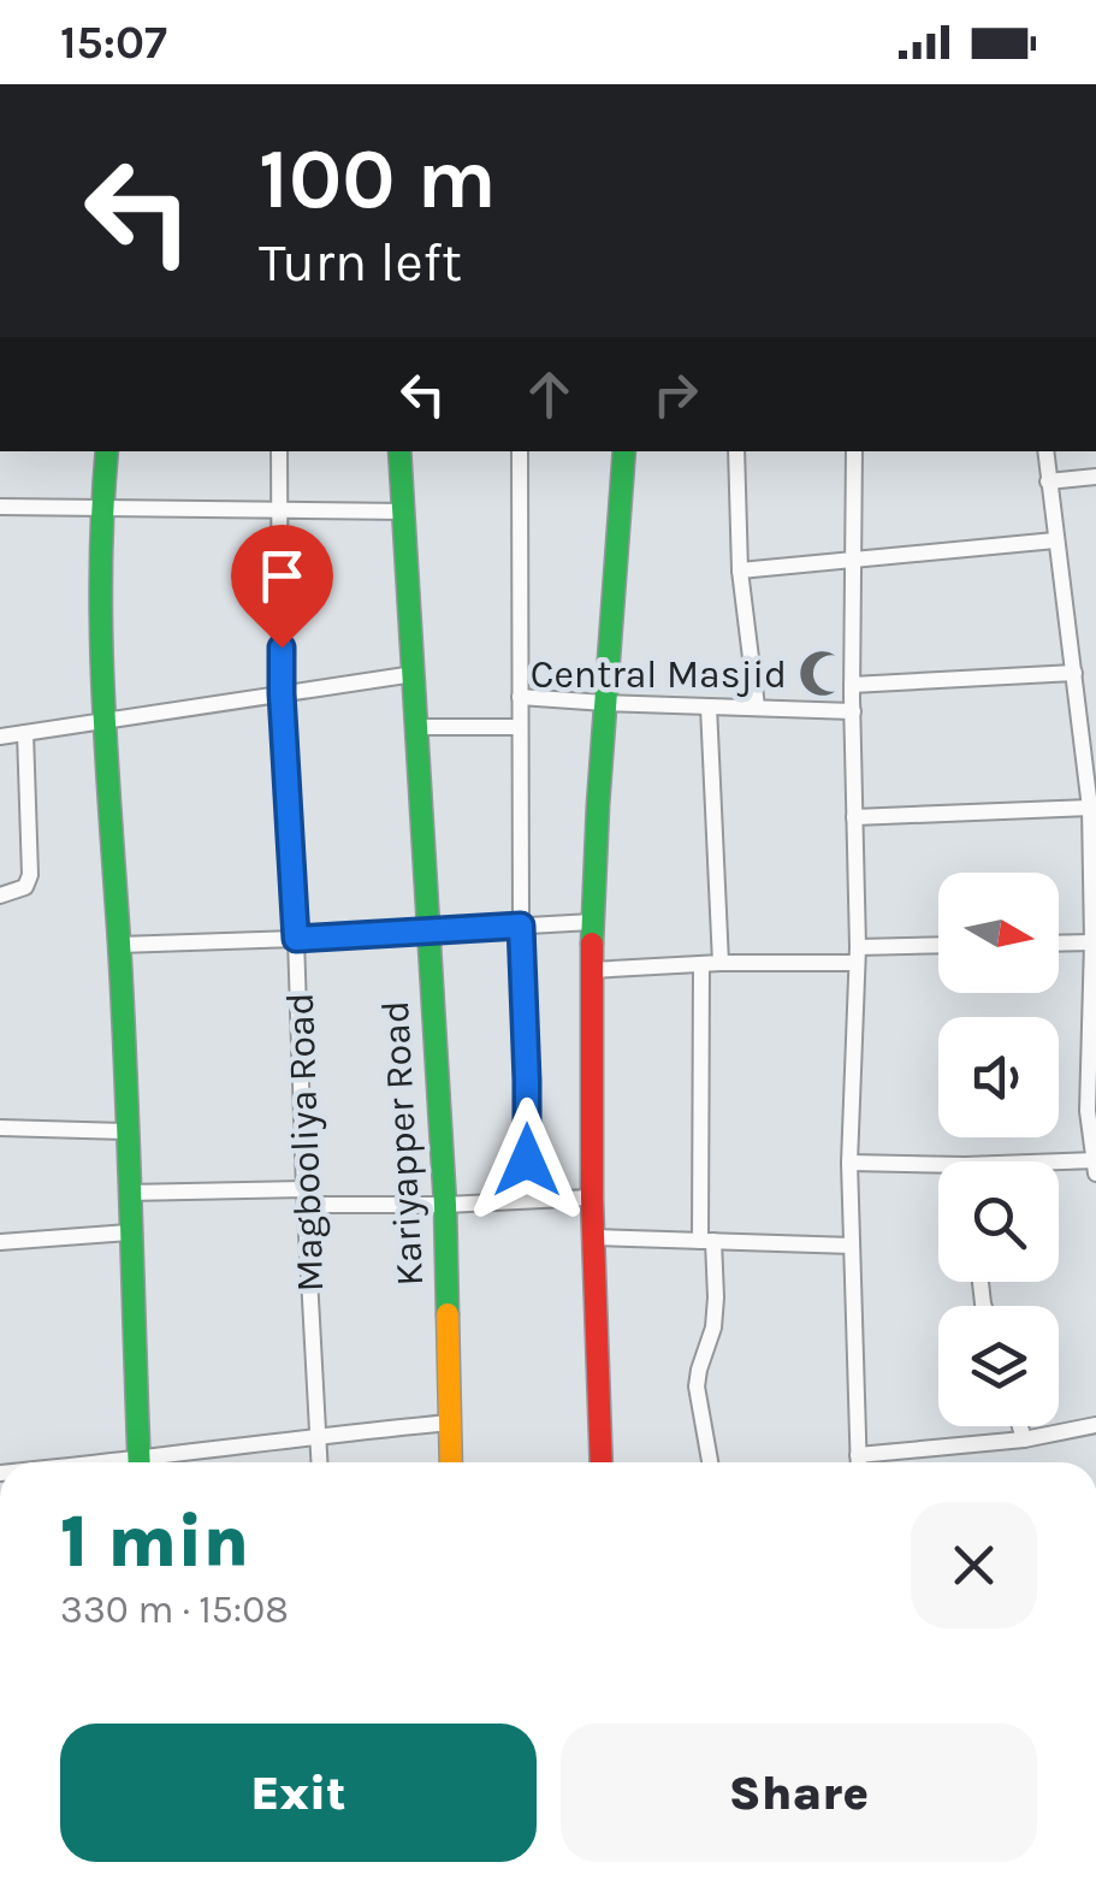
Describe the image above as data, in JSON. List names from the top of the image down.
{
  "streets": {
    "street": ["Magbooliya Road", "Kariyapper Road"]
  },
  "places": {
    "mosque": ["Central Masjid"]
  },
  "north": "right",
  "page": {
    "status": "15:07",
    "turn": ["100 m", "Turn left"],
    "heading": ["1 min", "330 m · 15:08"],
    "buttons": ["Exit", "Share"]
  }
}
